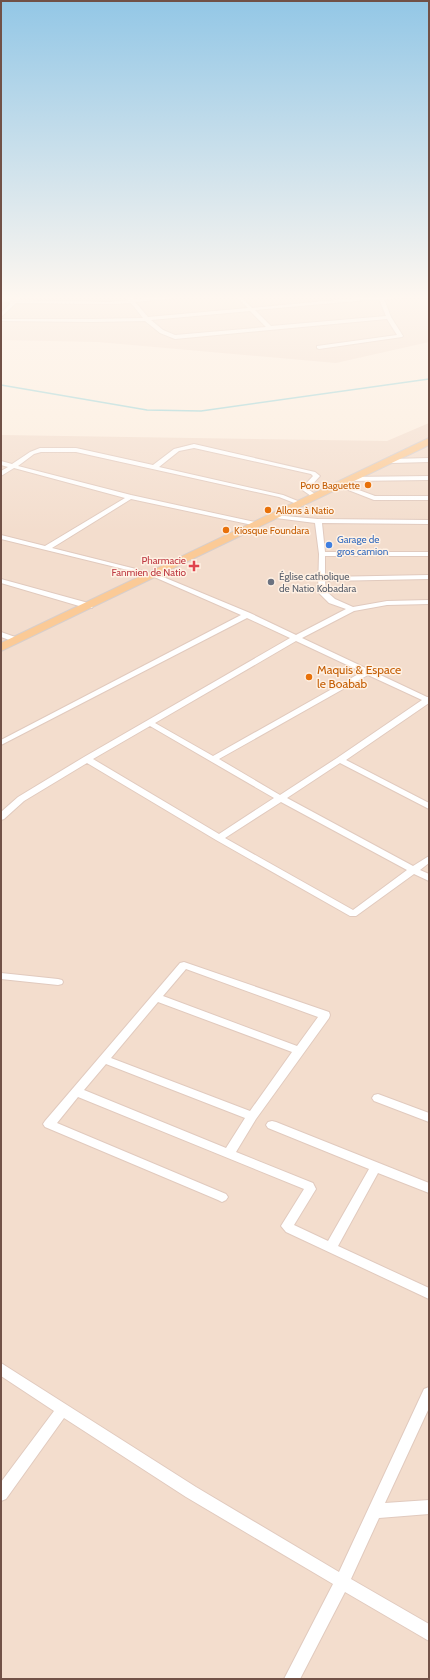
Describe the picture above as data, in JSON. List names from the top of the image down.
{
  "places": {
    "other": [
      "Poro Baguette",
      "Allons à Natio",
      "Kiosque Foundara",
      "Garage de gros camion",
      "Église catholique de Natio Kobadara",
      "Maquis & Espace le Boabab"
    ],
    "health": ["Pharmacie Fanmien de Natio"]
  }
}
